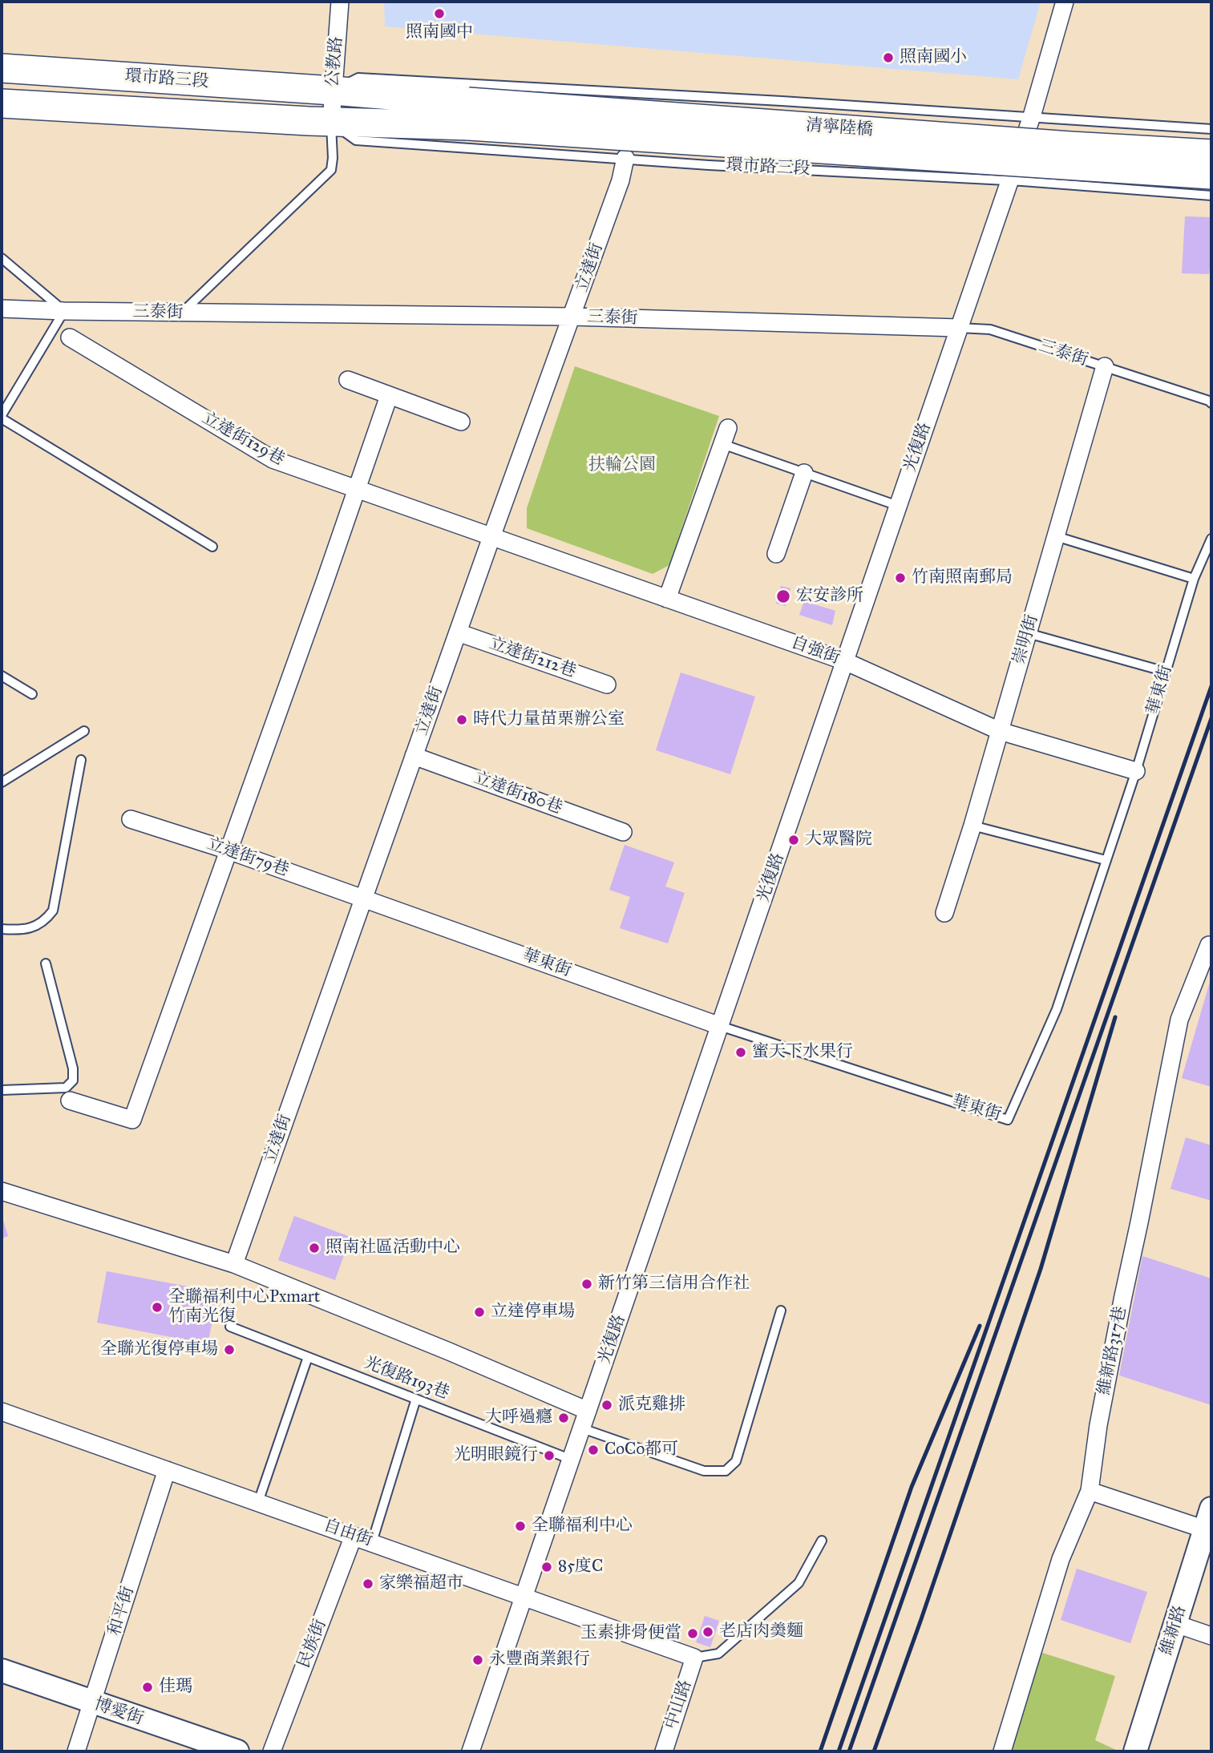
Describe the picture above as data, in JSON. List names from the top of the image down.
{
  "streets": {
    "main road": ["環市路三段", "清寧陸橋"],
    "street": [
      "公教路",
      "立達街",
      "三泰街",
      "立達街129巷",
      "光復路",
      "崇明街",
      "自強街",
      "立達街212巷",
      "華東街",
      "立達街180巷",
      "立達街79巷",
      "維新路317巷",
      "自由街",
      "和平街",
      "維新路",
      "民族街",
      "中山路",
      "博愛街"
    ],
    "lane": ["光復路193巷"]
  },
  "crossings": [
    ["公教路", "環市路三段"],
    ["環市路三段", "清寧陸橋"],
    ["環市路三段", "立達街"],
    ["環市路三段", "光復路"],
    ["立達街", "三泰街"],
    ["立達街", "立達街129巷"],
    ["立達街", "自強街"],
    ["立達街", "立達街212巷"],
    ["立達街", "華東街"],
    ["立達街", "立達街180巷"],
    ["立達街", "立達街79巷"],
    ["三泰街", "光復路"],
    ["三泰街", "崇明街"],
    ["立達街129巷", "自強街"],
    ["光復路", "自強街"],
    ["光復路", "華東街"],
    ["光復路", "光復路193巷"],
    ["光復路", "自由街"],
    ["崇明街", "自強街"],
    ["自強街", "華東街"],
    ["華東街", "立達街79巷"],
    ["自由街", "和平街"],
    ["自由街", "民族街"],
    ["自由街", "中山路"],
    ["和平街", "博愛街"]
  ],
  "parks": ["扶輪公園"],
  "places": [
    "照南國中",
    "照南國小",
    "竹南照南郵局",
    "宏安診所",
    "時代力量苗栗辦公室",
    "大眾醫院",
    "蜜天下水果行",
    "照南社區活動中心",
    "新竹第三信用合作社",
    "全聯福利中心Pxmart 竹南光復",
    "立達停車場",
    "全聯光復停車場",
    "派克雞排",
    "大呼過癮",
    "CoCo都可",
    "光明眼鏡行",
    "全聯福利中心",
    "85度C",
    "家樂福超市",
    "老店肉羮麵",
    "玉素排骨便當",
    "永豐商業銀行",
    "佳瑪"
  ]
}
